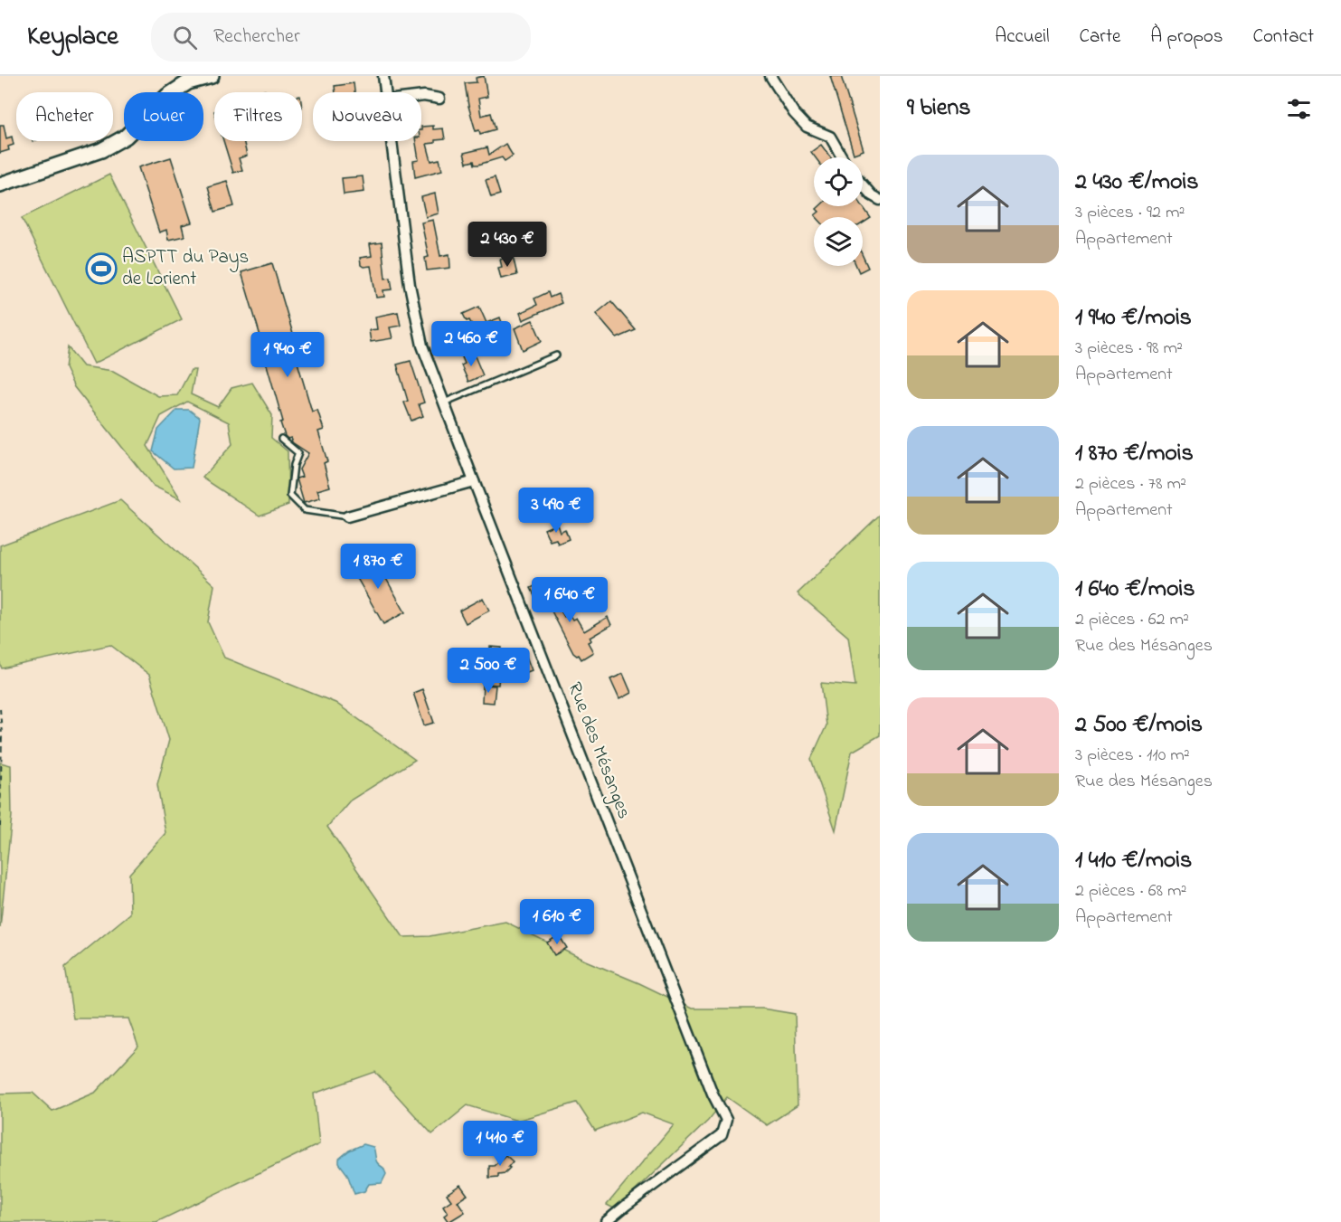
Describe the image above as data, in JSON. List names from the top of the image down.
{
  "streets": {
    "street": ["Rue des Mésanges"]
  },
  "places": {
    "sports": ["ASPTT du Pays de Lorient"]
  },
  "page": {
    "header": "Keyplace",
    "search": "Rechercher",
    "nav": [
      "Accueil",
      "Carte",
      "À propos",
      "Contact"
    ],
    "heading": "9 biens",
    "chip": [
      "Acheter",
      "Louer",
      "Filtres",
      "Nouveau"
    ],
    "list": [
      {
        "name": "2 430 €/mois",
        "note": "3 pièces · 92 m² · Appartement"
      },
      {
        "name": "1 940 €/mois",
        "note": "3 pièces · 98 m² · Appartement"
      },
      {
        "name": "1 870 €/mois",
        "note": "2 pièces · 78 m² · Appartement"
      },
      {
        "name": "1 640 €/mois",
        "note": "2 pièces · 62 m² · Rue des Mésanges"
      },
      {
        "name": "2 500 €/mois",
        "note": "3 pièces · 110 m² · Rue des Mésanges"
      },
      {
        "name": "1 410 €/mois",
        "note": "2 pièces · 68 m² · Appartement"
      }
    ],
    "price": [
      "2 430 €",
      "2 460 €",
      "1 940 €",
      "3 490 €",
      "1 870 €",
      "1 640 €",
      "2 500 €",
      "1 610 €",
      "1 410 €"
    ]
  }
}
